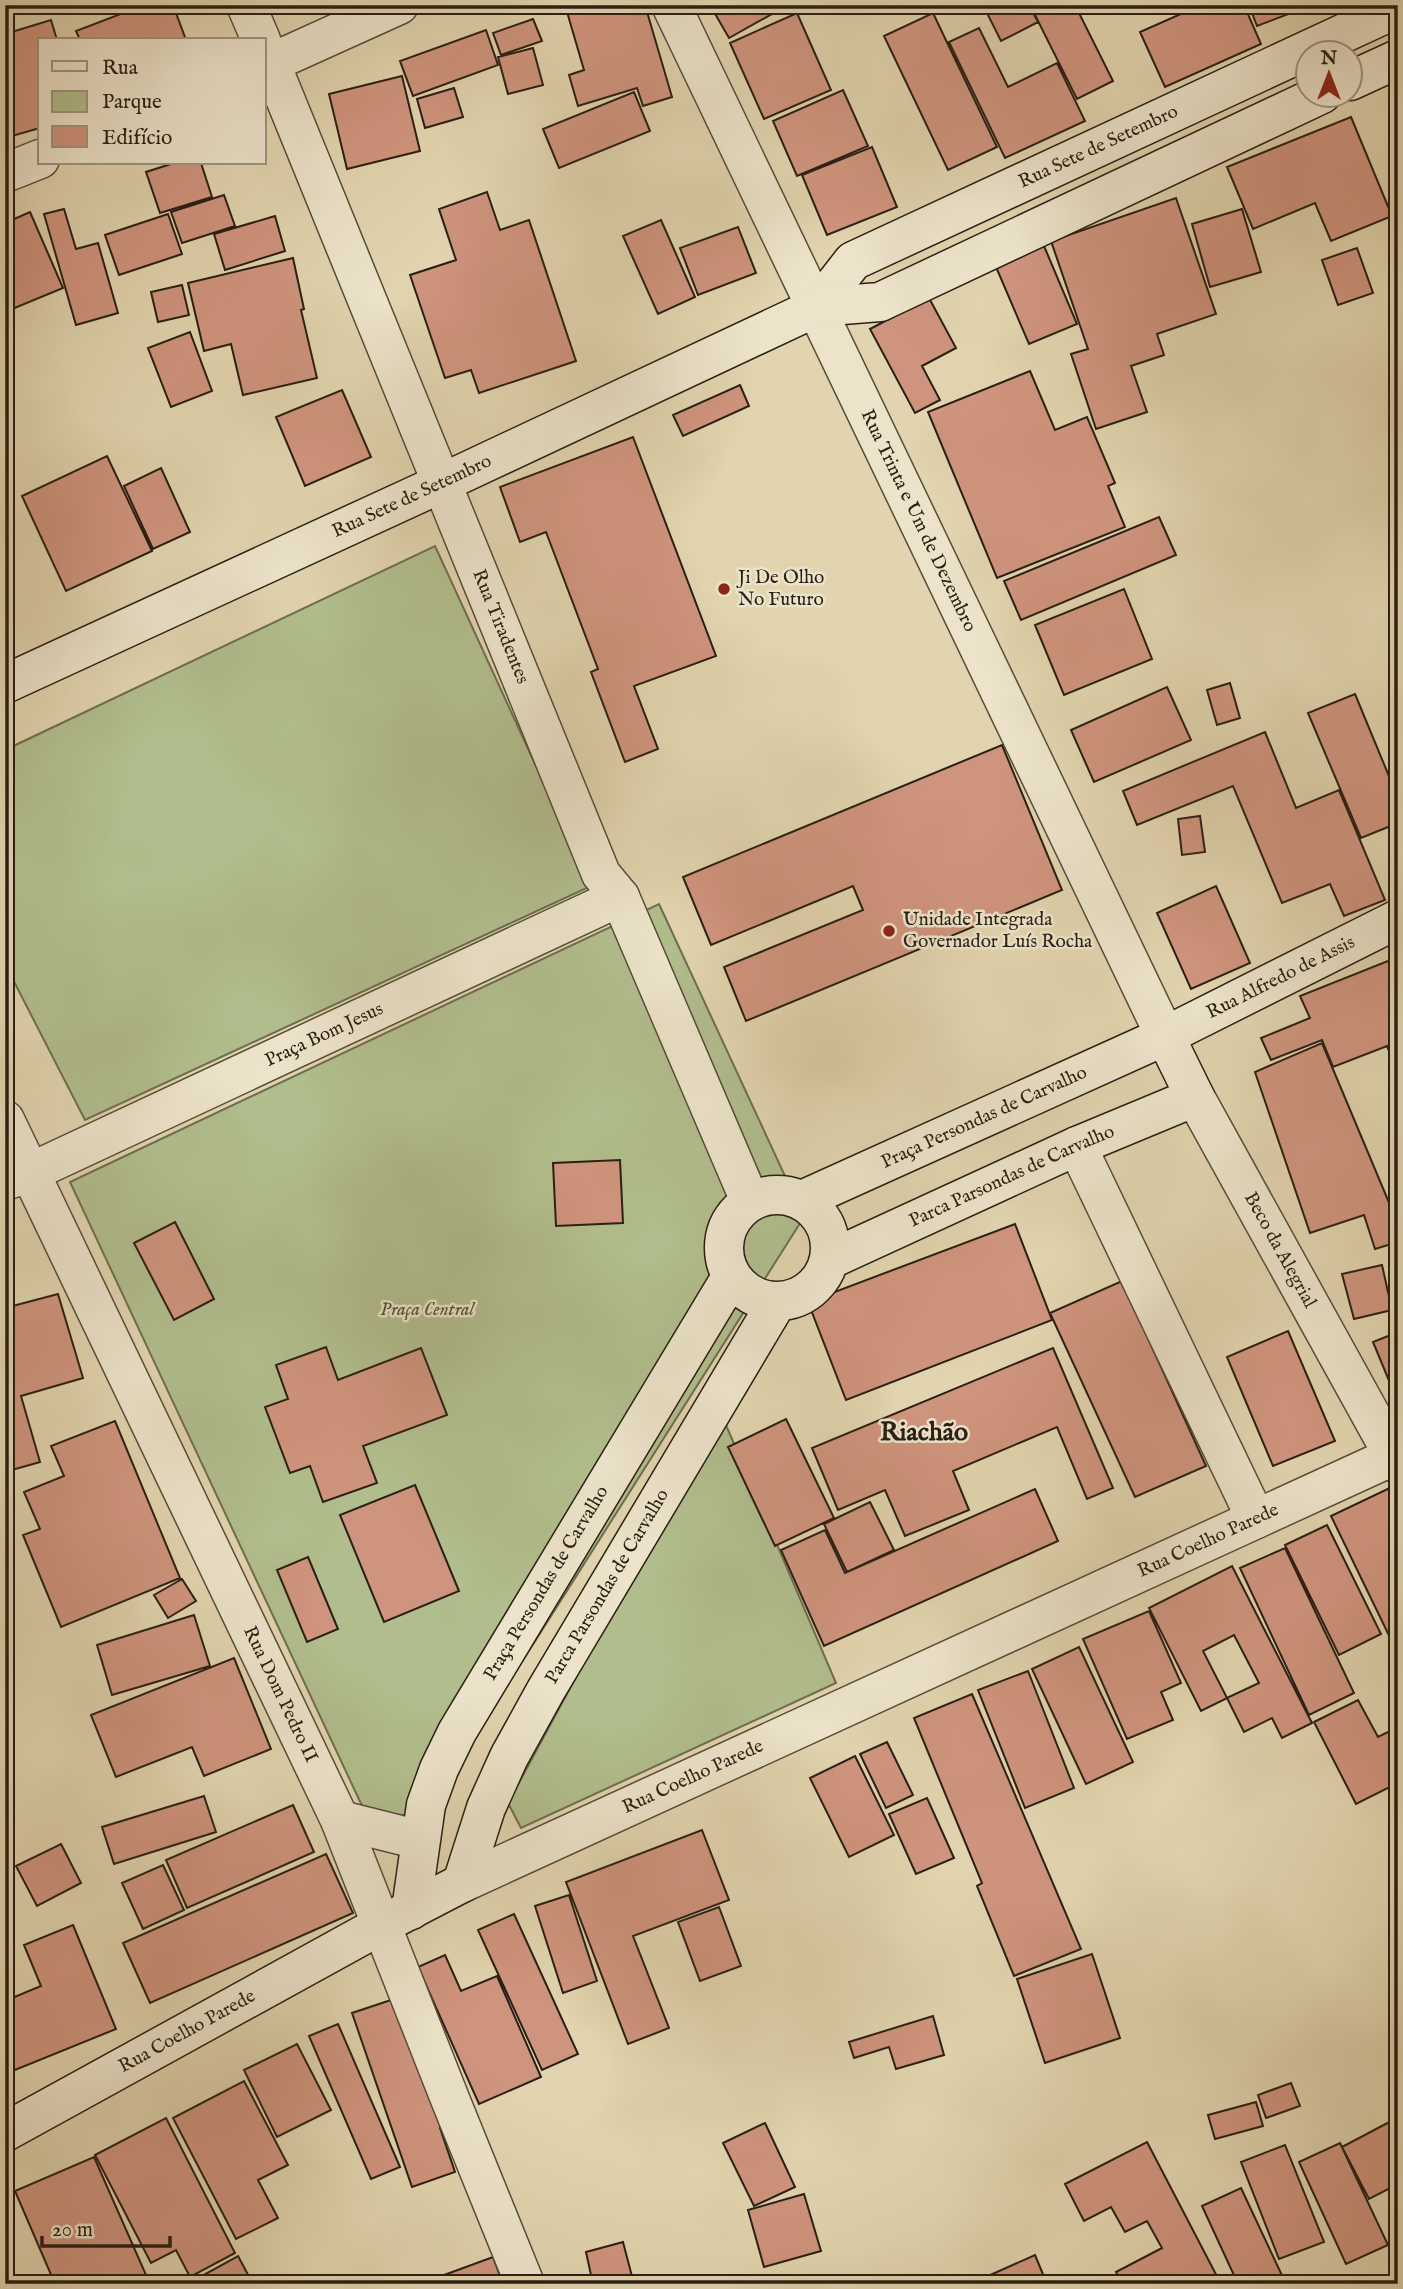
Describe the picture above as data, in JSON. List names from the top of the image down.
{
  "streets": {
    "street": [
      "Rua Sete de Setembro",
      "Rua Trinta e Um de Dezembro",
      "Rua Tiradentes",
      "Rua Alfredo de Assis",
      "Praça Bom Jesus",
      "Praça Persondas de Carvalho",
      "Parca Parsondas de Carvalho",
      "Beco da Alegrial",
      "Rua Coelho Parede",
      "Rua Dom Pedro II"
    ]
  },
  "crossings": [
    ["Rua Sete de Setembro", "Rua Trinta e Um de Dezembro"],
    ["Rua Sete de Setembro", "Rua Tiradentes"],
    ["Rua Trinta e Um de Dezembro", "Rua Alfredo de Assis"],
    ["Rua Trinta e Um de Dezembro", "Praça Persondas de Carvalho"],
    ["Rua Trinta e Um de Dezembro", "Beco da Alegrial"],
    ["Rua Tiradentes", "Praça Bom Jesus"],
    ["Rua Tiradentes", "Praça Persondas de Carvalho"],
    ["Rua Tiradentes", "Parca Parsondas de Carvalho"],
    ["Rua Alfredo de Assis", "Praça Persondas de Carvalho"],
    ["Rua Alfredo de Assis", "Beco da Alegrial"],
    ["Praça Bom Jesus", "Rua Dom Pedro II"],
    ["Praça Persondas de Carvalho", "Parca Parsondas de Carvalho"],
    ["Praça Persondas de Carvalho", "Beco da Alegrial"],
    ["Praça Persondas de Carvalho", "Rua Coelho Parede"],
    ["Praça Persondas de Carvalho", "Rua Dom Pedro II"],
    ["Parca Parsondas de Carvalho", "Beco da Alegrial"],
    ["Parca Parsondas de Carvalho", "Rua Coelho Parede"],
    ["Beco da Alegrial", "Rua Coelho Parede"],
    ["Rua Coelho Parede", "Rua Dom Pedro II"]
  ],
  "districts": ["Riachão"],
  "parks": ["Praça Central"],
  "places": ["Ji De Olho No Futuro", "Unidade Integrada Governador Luís Rocha"],
  "legend": ["Rua", "Parque", "Edifício"],
  "scale_bar": "20 m",
  "north": "top"
}
